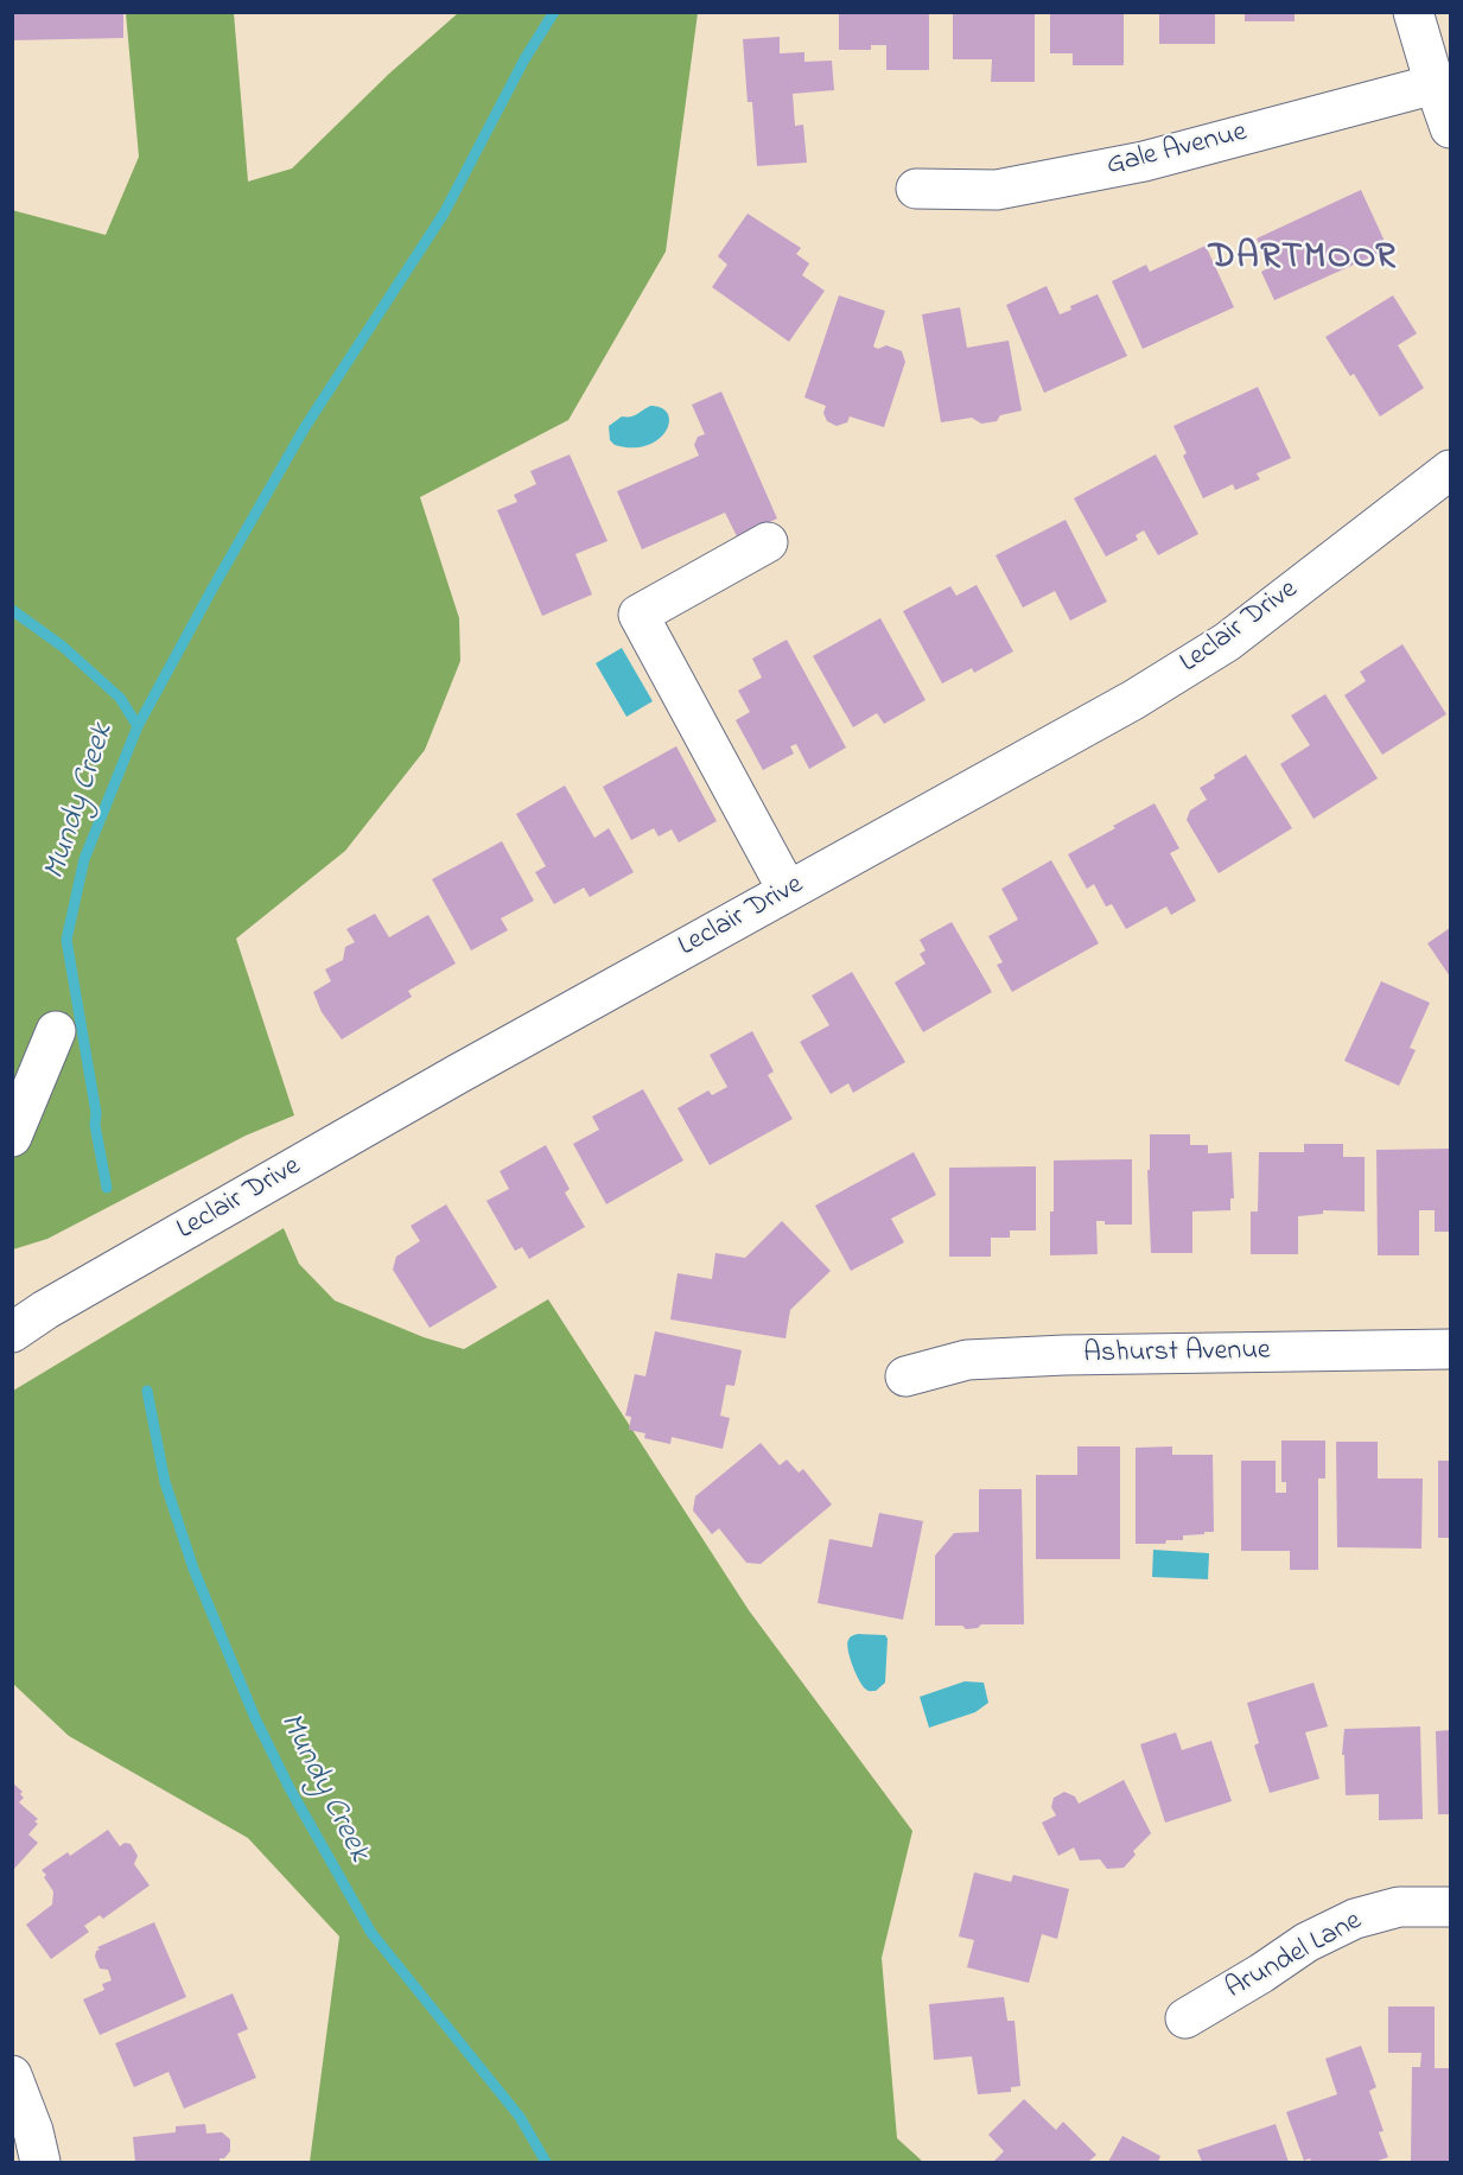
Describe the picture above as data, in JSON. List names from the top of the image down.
{
  "streets": {
    "street": [
      "Gale Avenue",
      "Leclair Drive",
      "Ashurst Avenue",
      "Arundel Lane"
    ]
  },
  "districts": ["DARTMOOR"],
  "water": ["Mundy Creek"]
}
